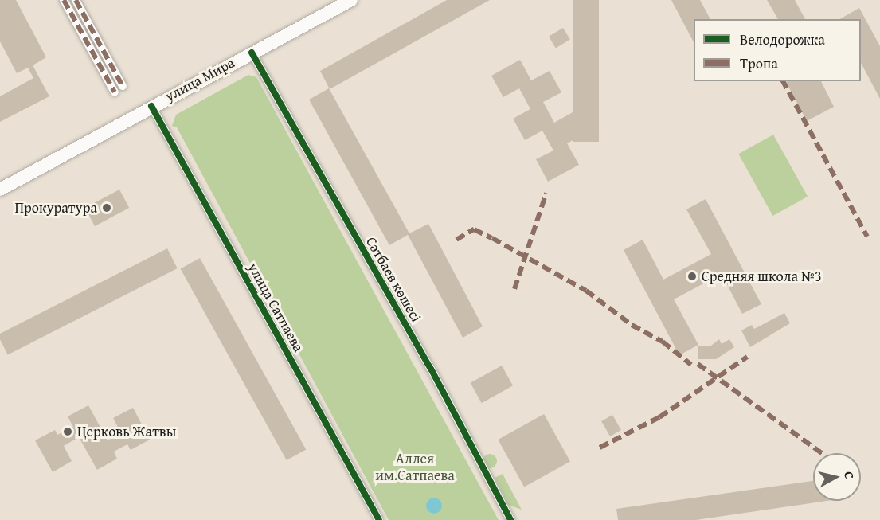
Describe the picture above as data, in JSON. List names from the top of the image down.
{
  "streets": {
    "street": ["улица Мира", "Сәтбаев көшесі", "улица Сатпаева"]
  },
  "crossings": [
    ["улица Мира", "Сәтбаев көшесі"],
    ["улица Мира", "улица Сатпаева"]
  ],
  "parks": ["Аллея им.Сатпаева"],
  "places": ["Прокуратура", "Средняя школа №3", "Церковь Жатвы"],
  "legend": ["Велодорожка", "Тропа"],
  "north": "right"
}
